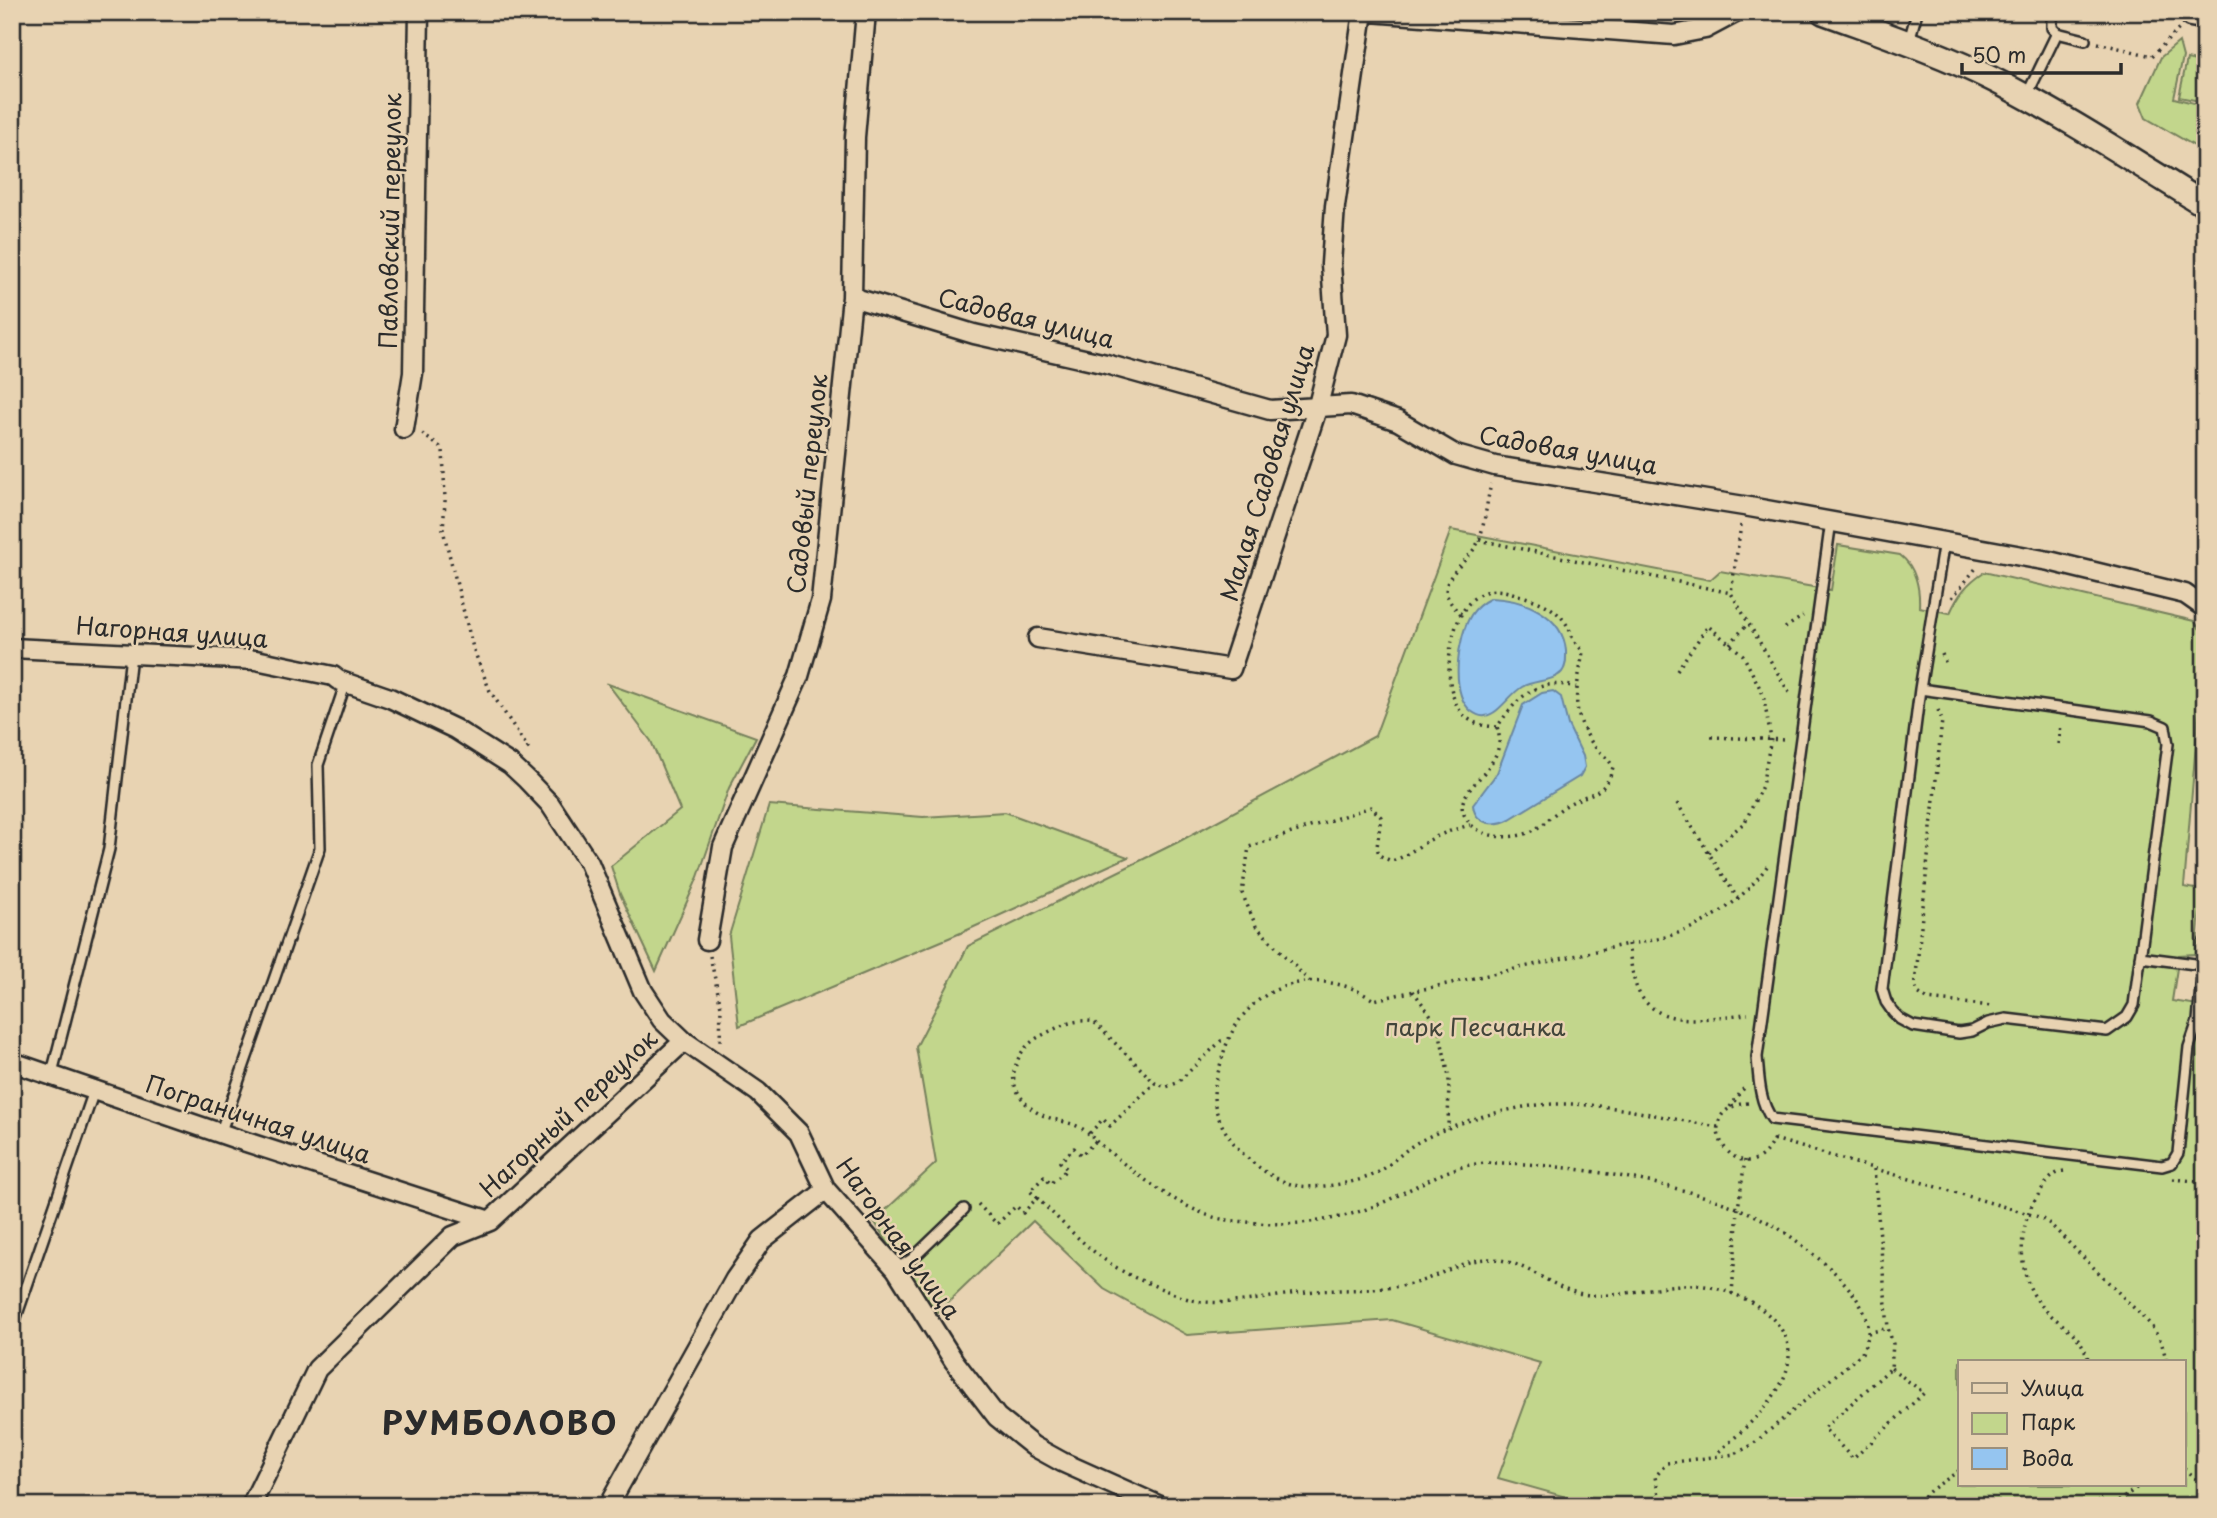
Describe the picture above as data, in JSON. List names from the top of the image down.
{
  "streets": {
    "street": [
      "Павловский переулок",
      "Садовая улица",
      "Малая Садовая улица",
      "Садовый переулок",
      "Нагорная улица",
      "Нагорный переулок",
      "Пограничная улица"
    ]
  },
  "crossings": [
    ["Садовая улица", "Малая Садовая улица"],
    ["Садовая улица", "Садовый переулок"],
    ["Нагорная улица", "Нагорный переулок"],
    ["Нагорный переулок", "Пограничная улица"]
  ],
  "districts": ["РУМБОЛОВО"],
  "parks": ["парк Песчанка"],
  "legend": ["Улица", "Парк", "Вода"],
  "scale_bar": "50 m"
}
